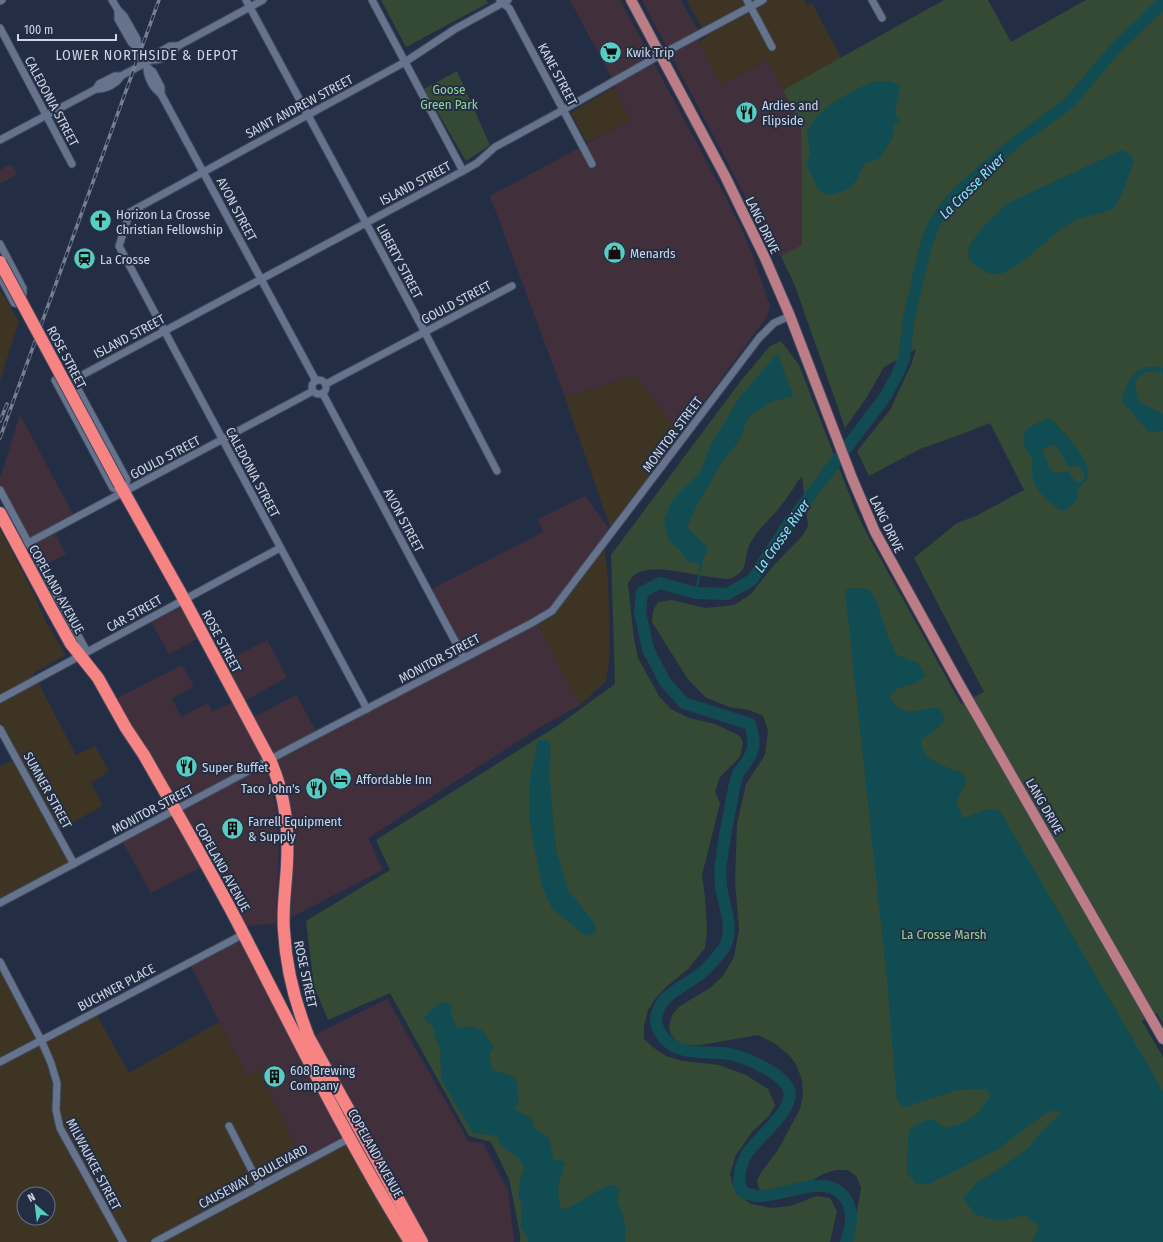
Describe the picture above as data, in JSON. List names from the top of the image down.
{
  "streets": {
    "highway": ["ROSE STREET", "COPELAND AVENUE"],
    "main road": ["LANG DRIVE"],
    "street": [
      "KANE STREET",
      "CALEDONIA STREET",
      "SAINT ANDREW STREET",
      "ISLAND STREET",
      "AVON STREET",
      "LIBERTY STREET",
      "GOULD STREET",
      "MONITOR STREET",
      "CAR STREET",
      "SUMNER STREET",
      "BUCHNER PLACE",
      "MILWAUKEE STREET",
      "CAUSEWAY BOULEVARD"
    ]
  },
  "crossings": [
    ["KANE STREET", "SAINT ANDREW STREET"],
    ["KANE STREET", "ISLAND STREET"],
    ["CALEDONIA STREET", "SAINT ANDREW STREET"],
    ["CALEDONIA STREET", "ISLAND STREET"],
    ["CALEDONIA STREET", "GOULD STREET"],
    ["CALEDONIA STREET", "MONITOR STREET"],
    ["CALEDONIA STREET", "CAR STREET"],
    ["SAINT ANDREW STREET", "AVON STREET"],
    ["SAINT ANDREW STREET", "LIBERTY STREET"],
    ["ISLAND STREET", "AVON STREET"],
    ["ISLAND STREET", "LANG DRIVE"],
    ["ISLAND STREET", "LIBERTY STREET"],
    ["ISLAND STREET", "GOULD STREET"],
    ["ISLAND STREET", "ROSE STREET"],
    ["AVON STREET", "GOULD STREET"],
    ["AVON STREET", "MONITOR STREET"],
    ["LANG DRIVE", "MONITOR STREET"],
    ["LIBERTY STREET", "GOULD STREET"],
    ["GOULD STREET", "ROSE STREET"],
    ["ROSE STREET", "MONITOR STREET"],
    ["ROSE STREET", "COPELAND AVENUE"],
    ["ROSE STREET", "CAR STREET"],
    ["MONITOR STREET", "COPELAND AVENUE"],
    ["MONITOR STREET", "SUMNER STREET"],
    ["COPELAND AVENUE", "CAR STREET"],
    ["COPELAND AVENUE", "BUCHNER PLACE"],
    ["COPELAND AVENUE", "CAUSEWAY BOULEVARD"],
    ["BUCHNER PLACE", "MILWAUKEE STREET"]
  ],
  "districts": ["LOWER NORTHSIDE & DEPOT"],
  "water": ["La Crosse River"],
  "parks": ["Goose Green Park", "La Crosse Marsh"],
  "places": {
    "supermarket": ["Kwik Trip"],
    "restaurant": ["Ardies and Flipside", "Super Buffet", "Taco John's"],
    "church": ["Horizon La Crosse Christian Fellowship"],
    "shop": ["Menards"],
    "station": ["La Crosse"],
    "hotel": ["Affordable Inn"],
    "building": ["Farrell Equipment & Supply", "608 Brewing Company"]
  },
  "scale_bar": "100 m",
  "north": "top left"
}
